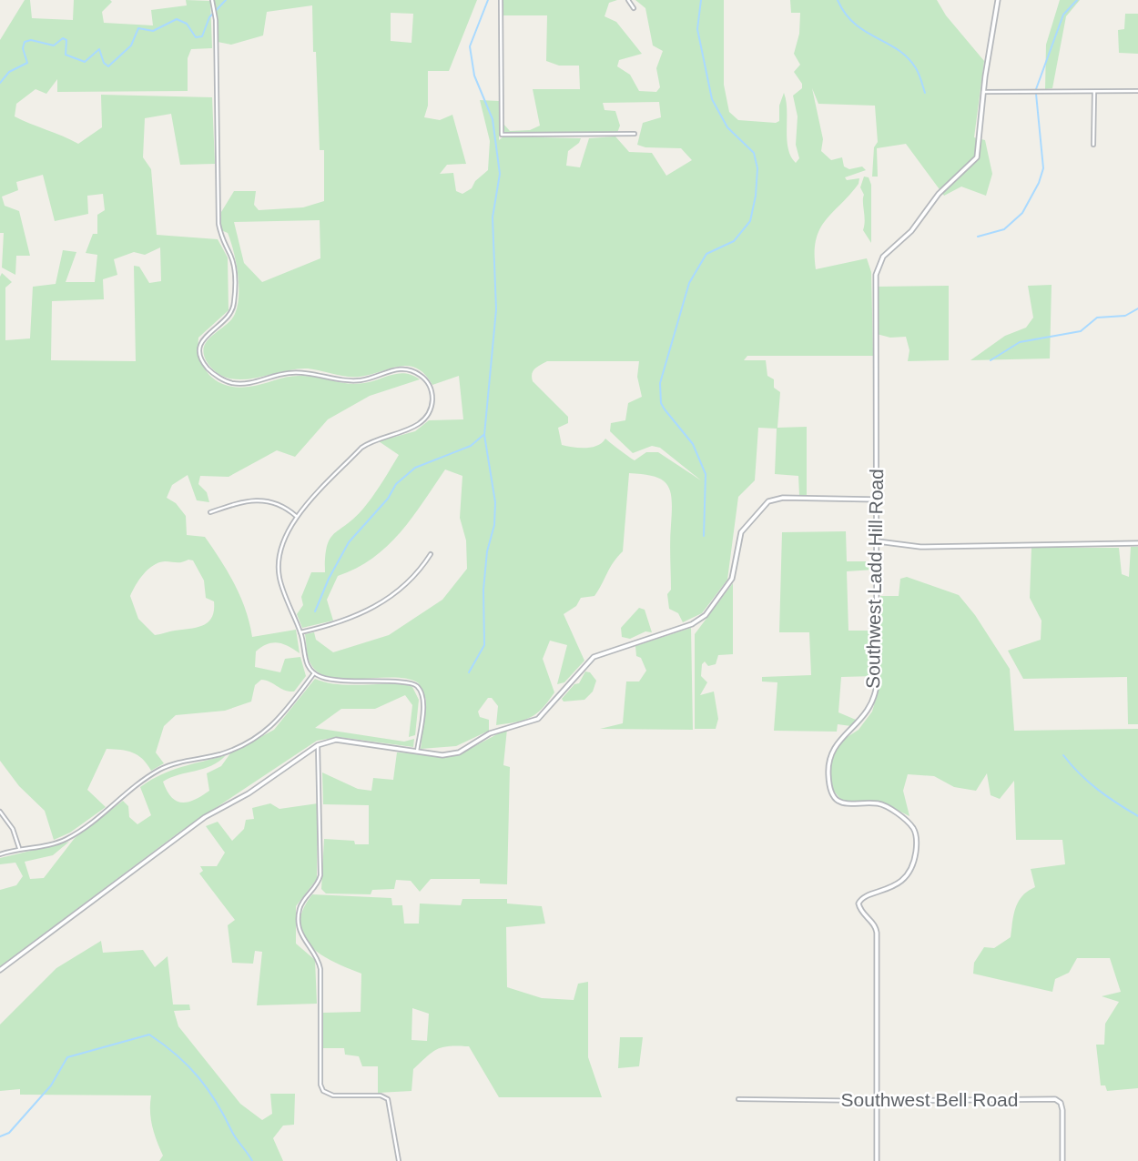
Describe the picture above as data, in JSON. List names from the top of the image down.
{
  "streets": {
    "street": ["Southwest Ladd Hill Road", "Southwest Bell Road"]
  },
  "crossings": [
    ["Southwest Ladd Hill Road", "Southwest Bell Road"]
  ]
}
